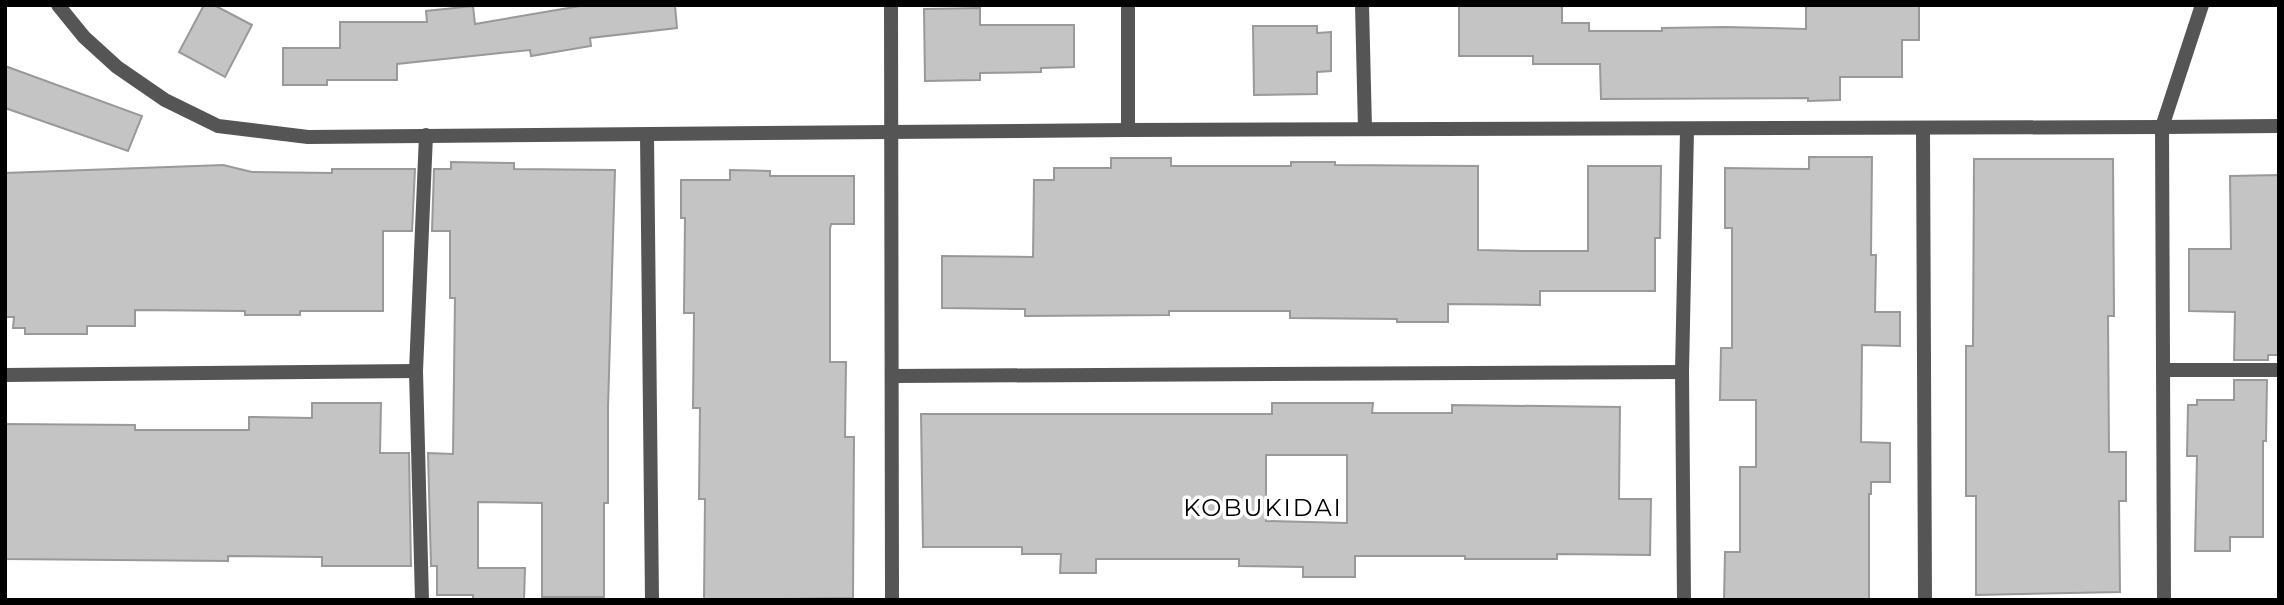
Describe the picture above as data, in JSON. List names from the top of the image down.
{
  "districts": ["KOBUKIDAI"]
}
